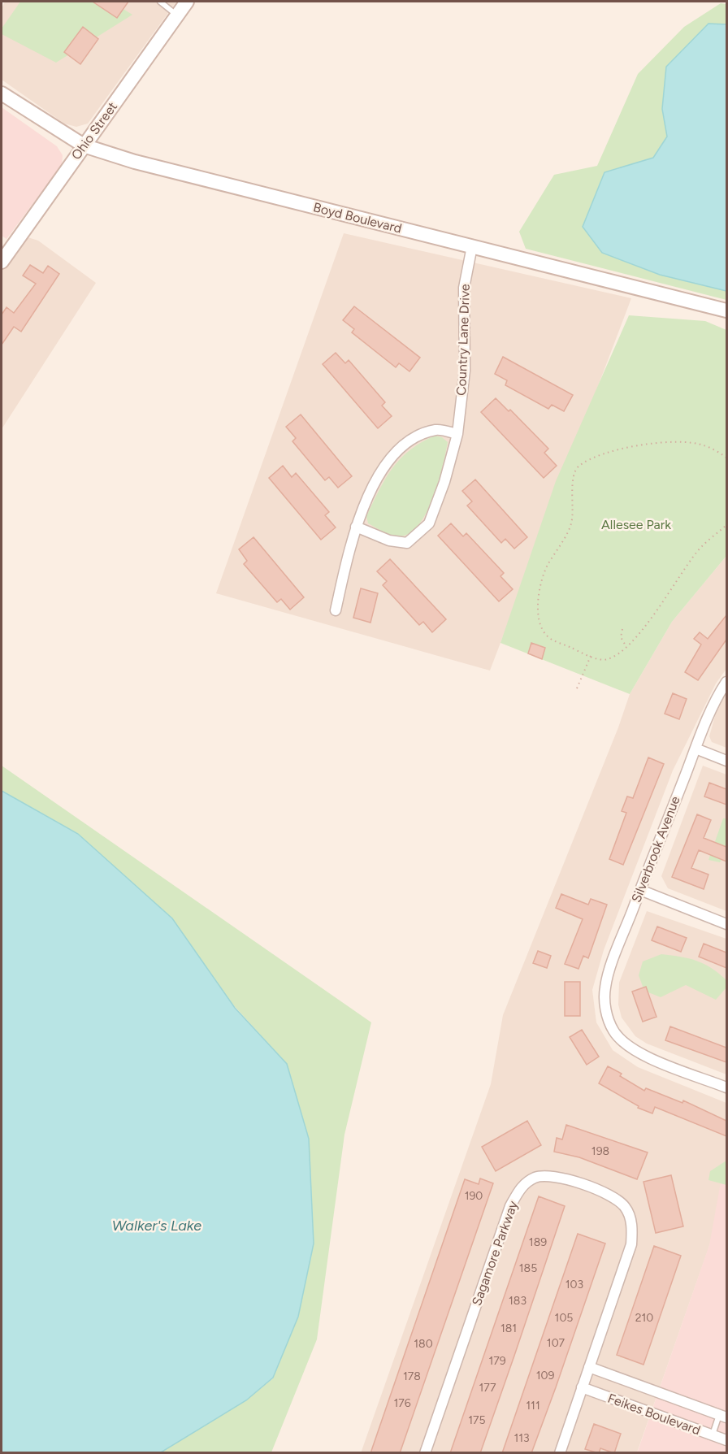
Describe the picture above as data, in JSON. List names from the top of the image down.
{
  "streets": {
    "street": [
      "Ohio Street",
      "Boyd Boulevard",
      "Country Lane Drive",
      "Silverbrook Avenue",
      "Sagamore Parkway",
      "Feikes Boulevard"
    ]
  },
  "crossings": [
    ["Ohio Street", "Boyd Boulevard"],
    ["Boyd Boulevard", "Country Lane Drive"],
    ["Sagamore Parkway", "Feikes Boulevard"]
  ],
  "water": ["Walker's Lake"],
  "parks": ["Allesee Park"],
  "house_numbers": [
    "198",
    "190",
    "189",
    "185",
    "103",
    "183",
    "105",
    "210",
    "181",
    "107",
    "180",
    "179",
    "109",
    "178",
    "177",
    "176",
    "111",
    "175",
    "113"
  ]
}
